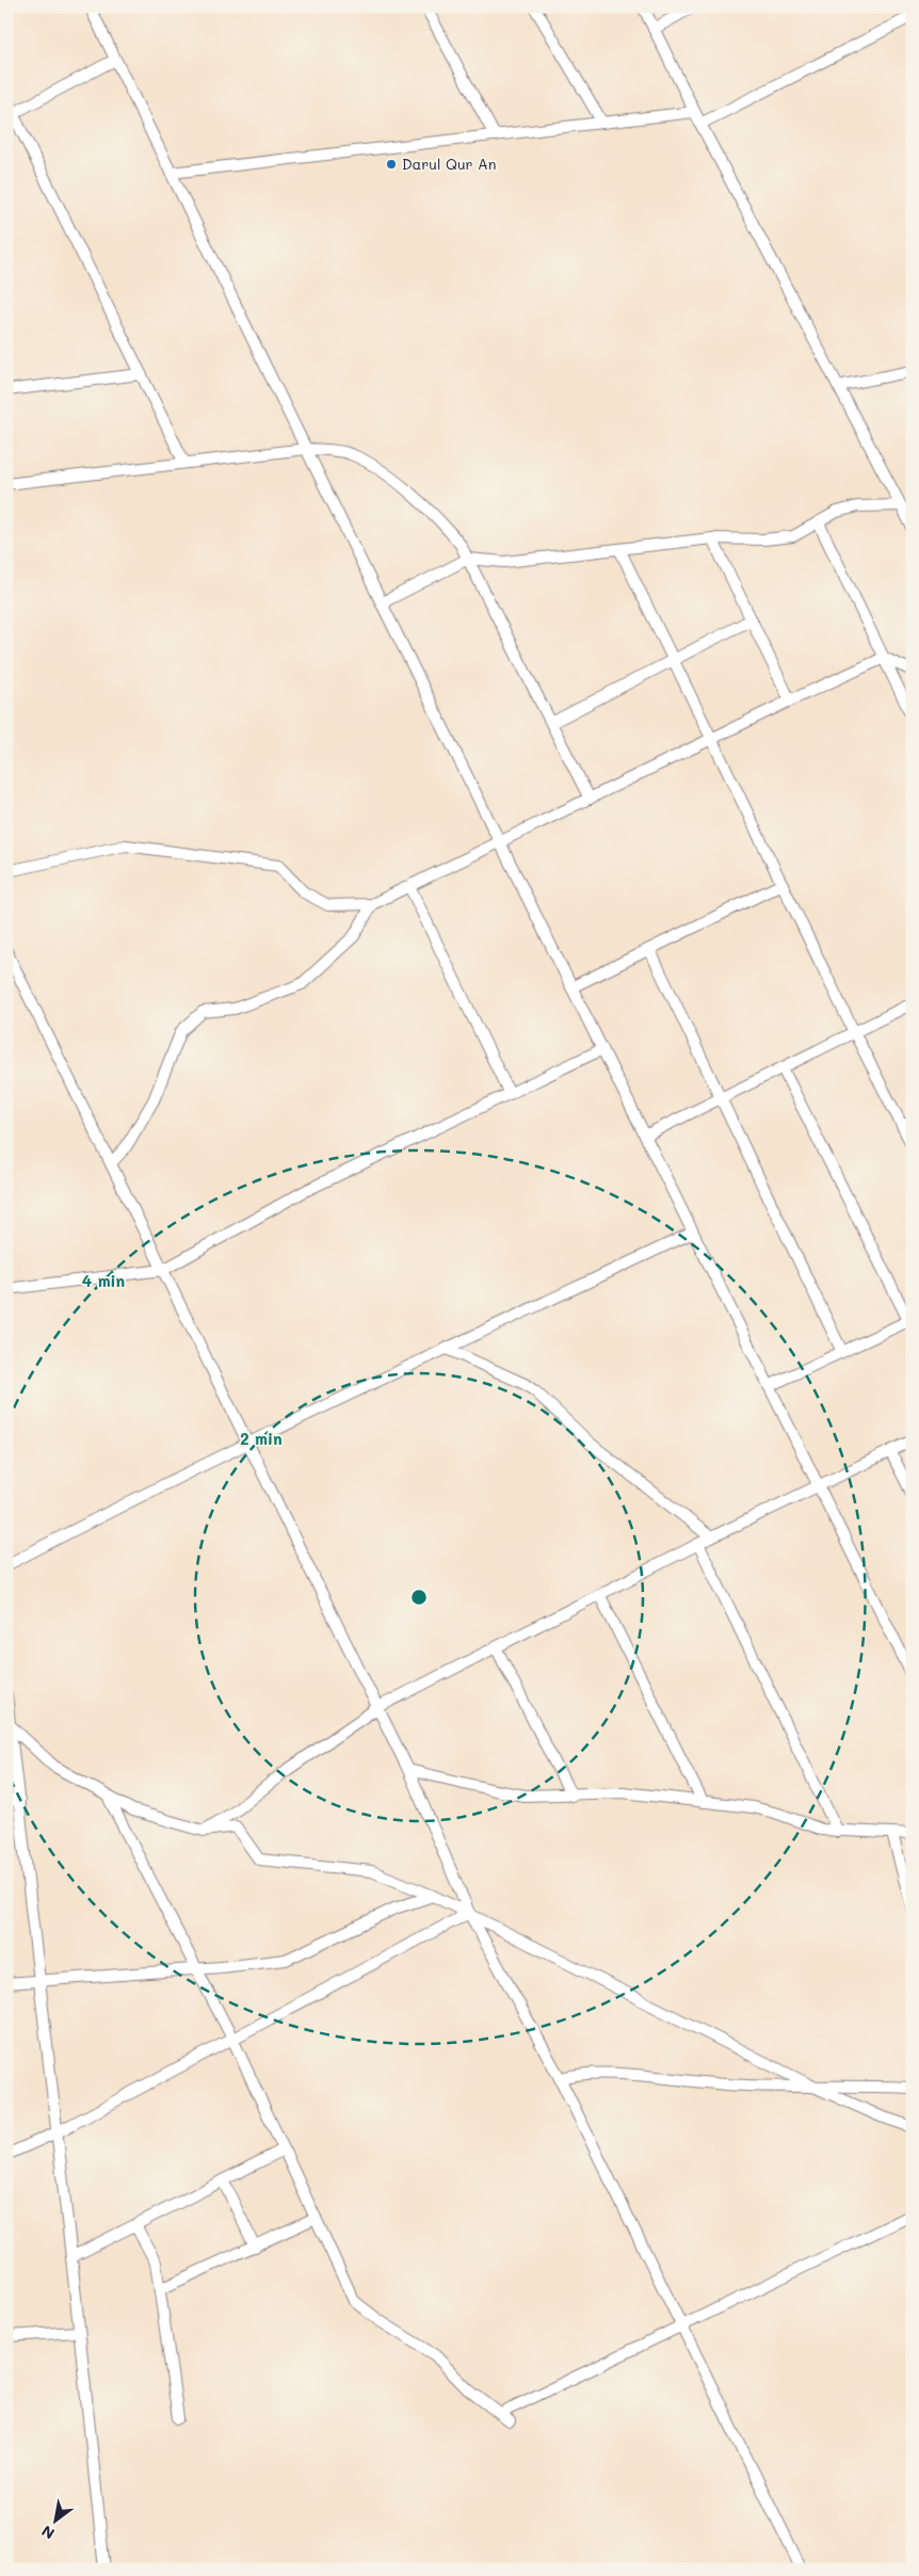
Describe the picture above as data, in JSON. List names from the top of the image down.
{
  "places": ["Darul Qur An"],
  "north": "bottom left",
  "rings": ["4 min", "2 min"]
}
